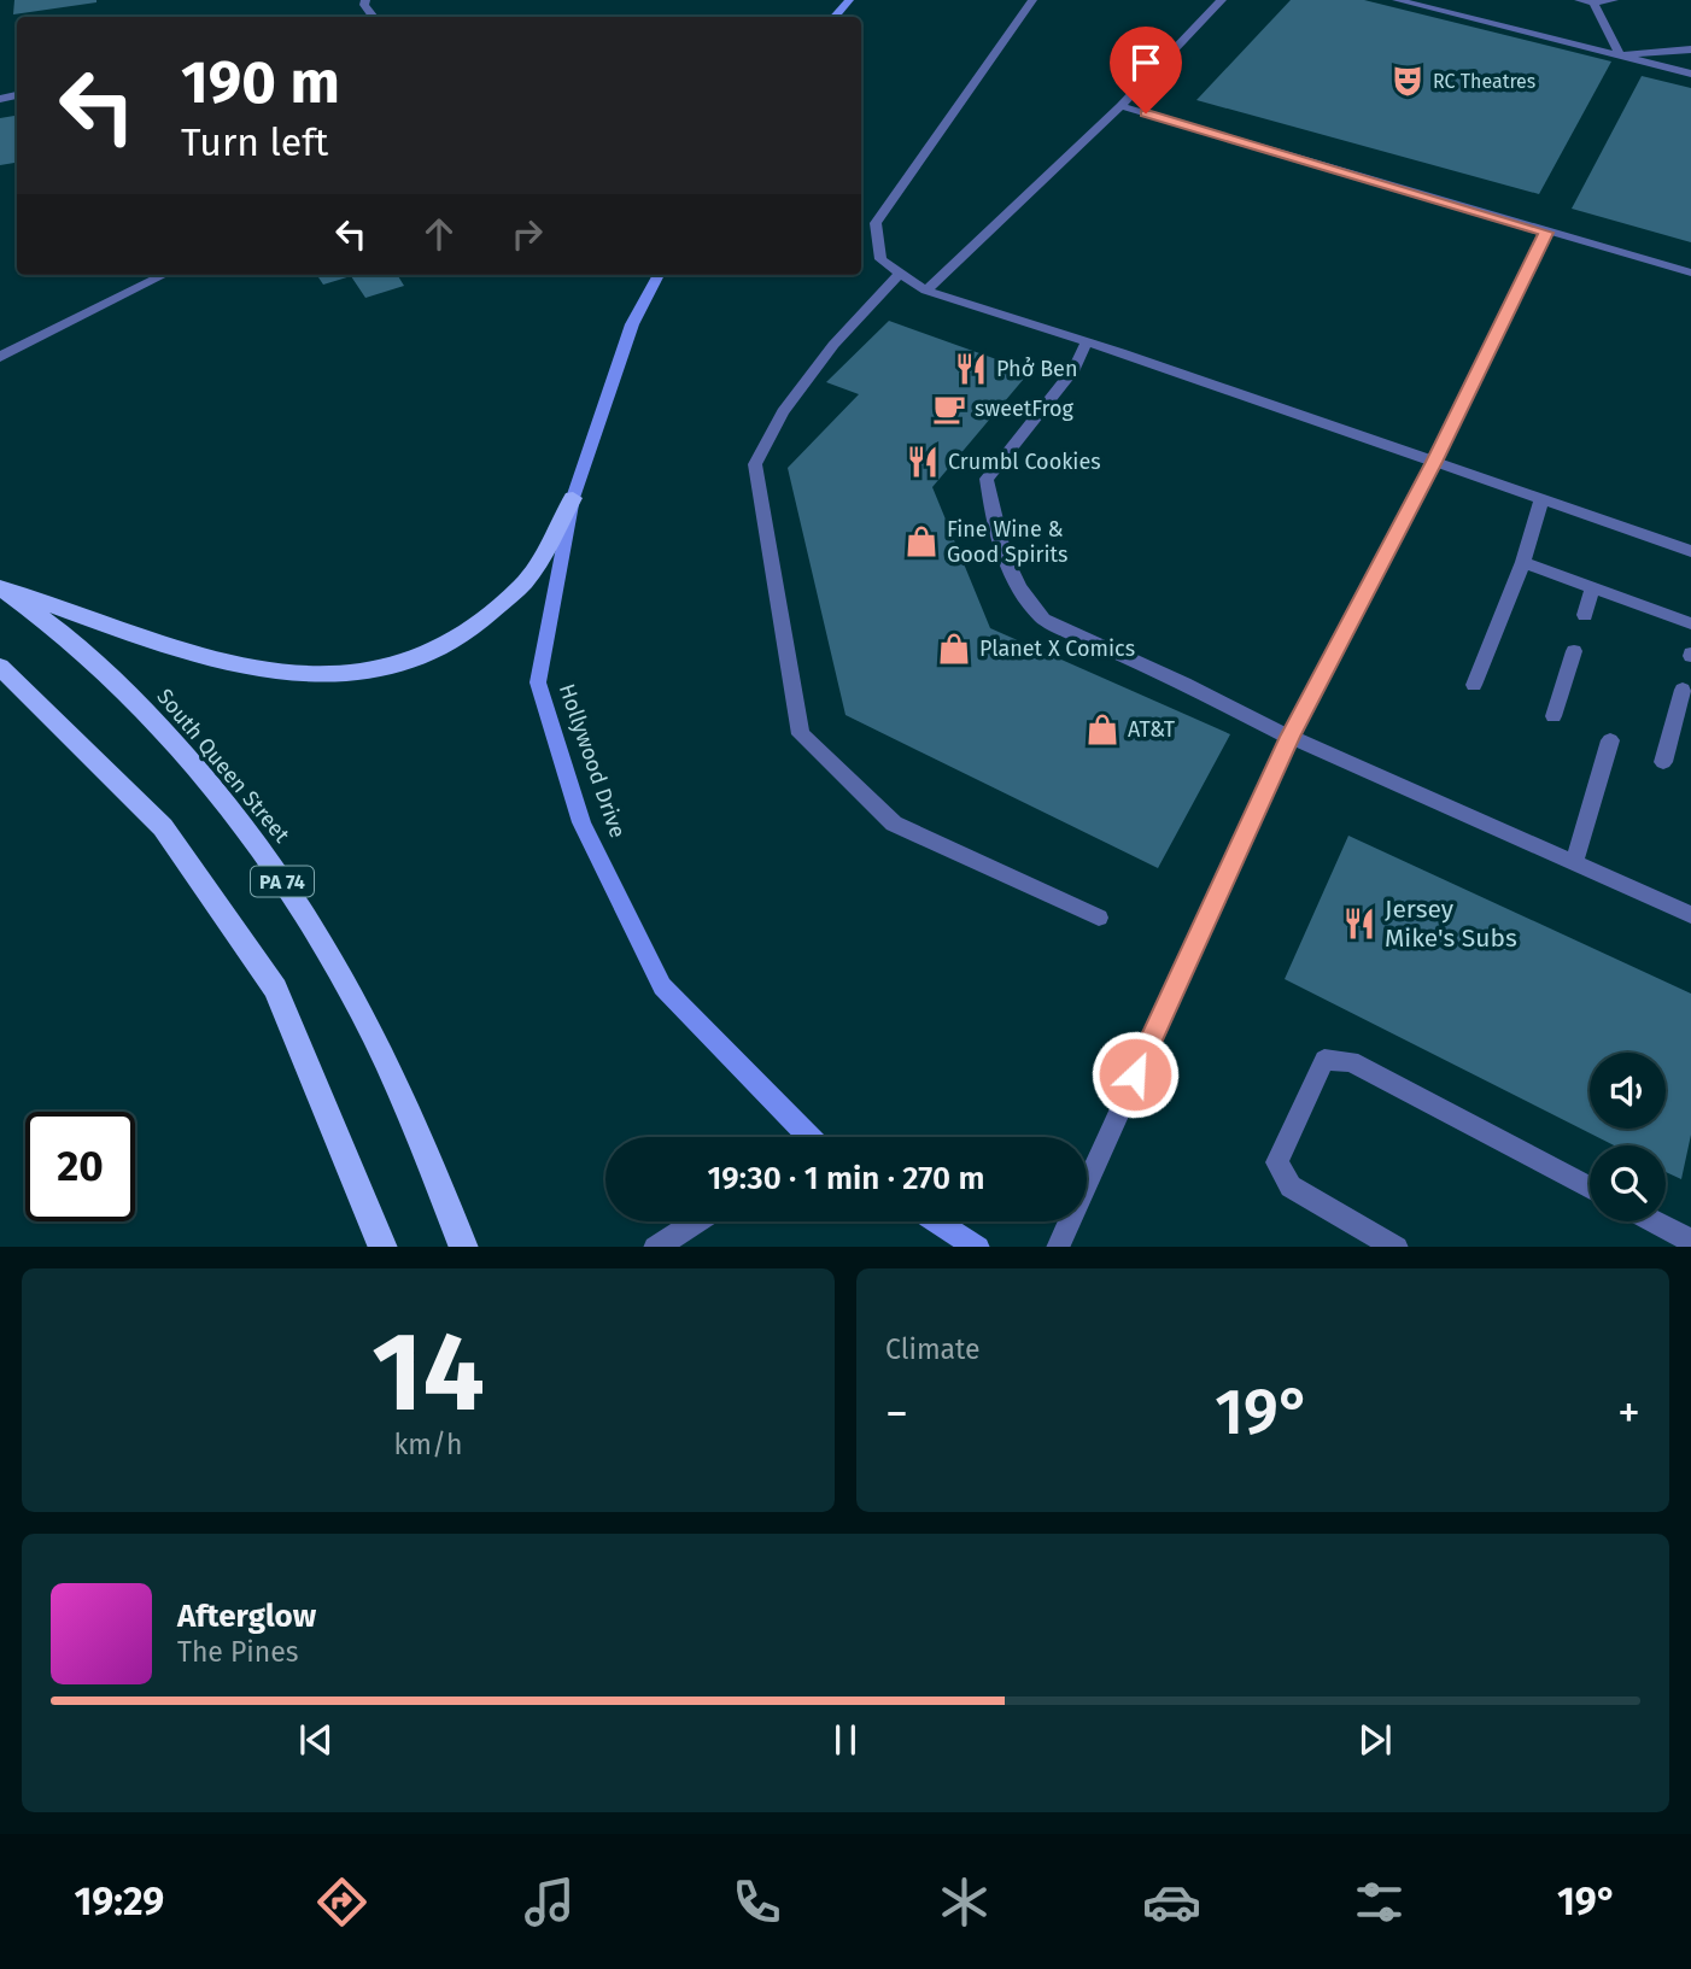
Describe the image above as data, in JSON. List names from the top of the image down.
{
  "streets": {
    "main road": ["Hollywood Drive", "South Queen Street", "PA 74"]
  },
  "places": {
    "theatre": ["RC Theatres"],
    "restaurant": ["Phở Ben", "Crumbl Cookies", "Jersey Mike's Subs"],
    "cafe": ["sweetFrog"],
    "shop": ["Fine Wine & Good Spirits", "Planet X Comics", "AT&T"]
  },
  "page": {
    "turn": ["190 m", "Turn left"],
    "limit": "20",
    "trip": "19:30 · 1 min · 270 m",
    "tile": [
      ["14", "km/h"],
      "Climate"
    ],
    "heat": ["−", "19°", "+"],
    "song": ["Afterglow", "The Pines"],
    "tabs": ["19:29", "19°"]
  }
}
